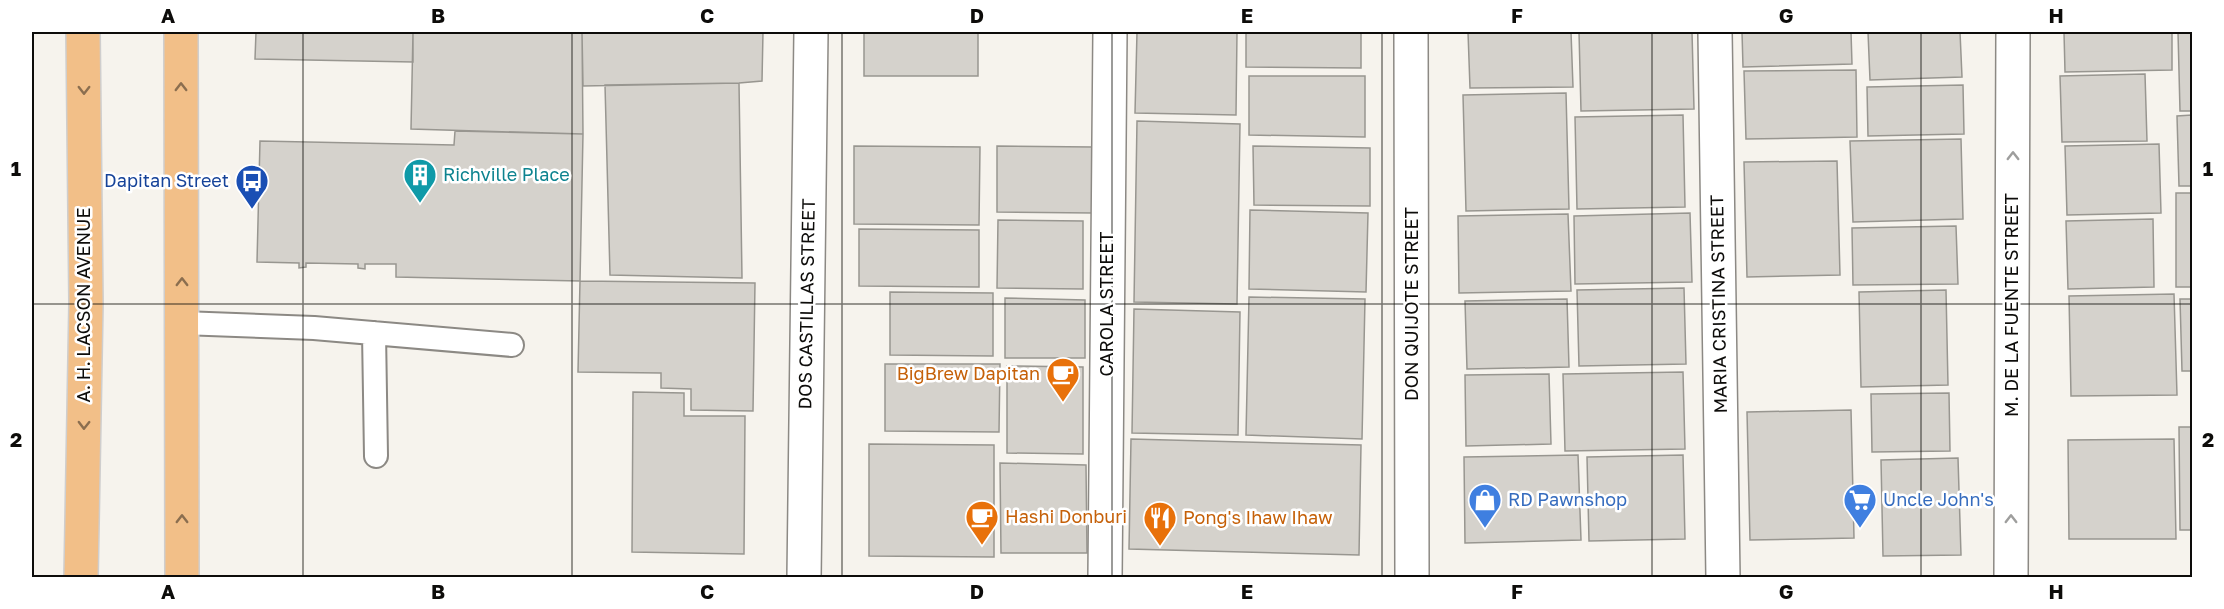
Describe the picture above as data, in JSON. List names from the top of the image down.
{
  "streets": {
    "main road": ["A. H. LACSON AVENUE"],
    "street": [
      "DOS CASTILLAS STREET",
      "CAROLA STREET",
      "DON QUIJOTE STREET",
      "MARIA CRISTINA STREET",
      "M. DE LA FUENTE STREET"
    ]
  },
  "one_way": ["M. DE LA FUENTE STREET"],
  "places": {
    "building": ["Richville Place"],
    "bus stop": ["Dapitan Street"],
    "cafe": ["BigBrew Dapitan", "Hashi Donburi"],
    "shop": ["RD Pawnshop"],
    "supermarket": ["Uncle John's"],
    "restaurant": ["Pong's Ihaw Ihaw"]
  },
  "grid": {
    "columns": [
      "A",
      "B",
      "C",
      "D",
      "E",
      "F",
      "G",
      "H"
    ],
    "rows": ["1", "2"]
  }
}
